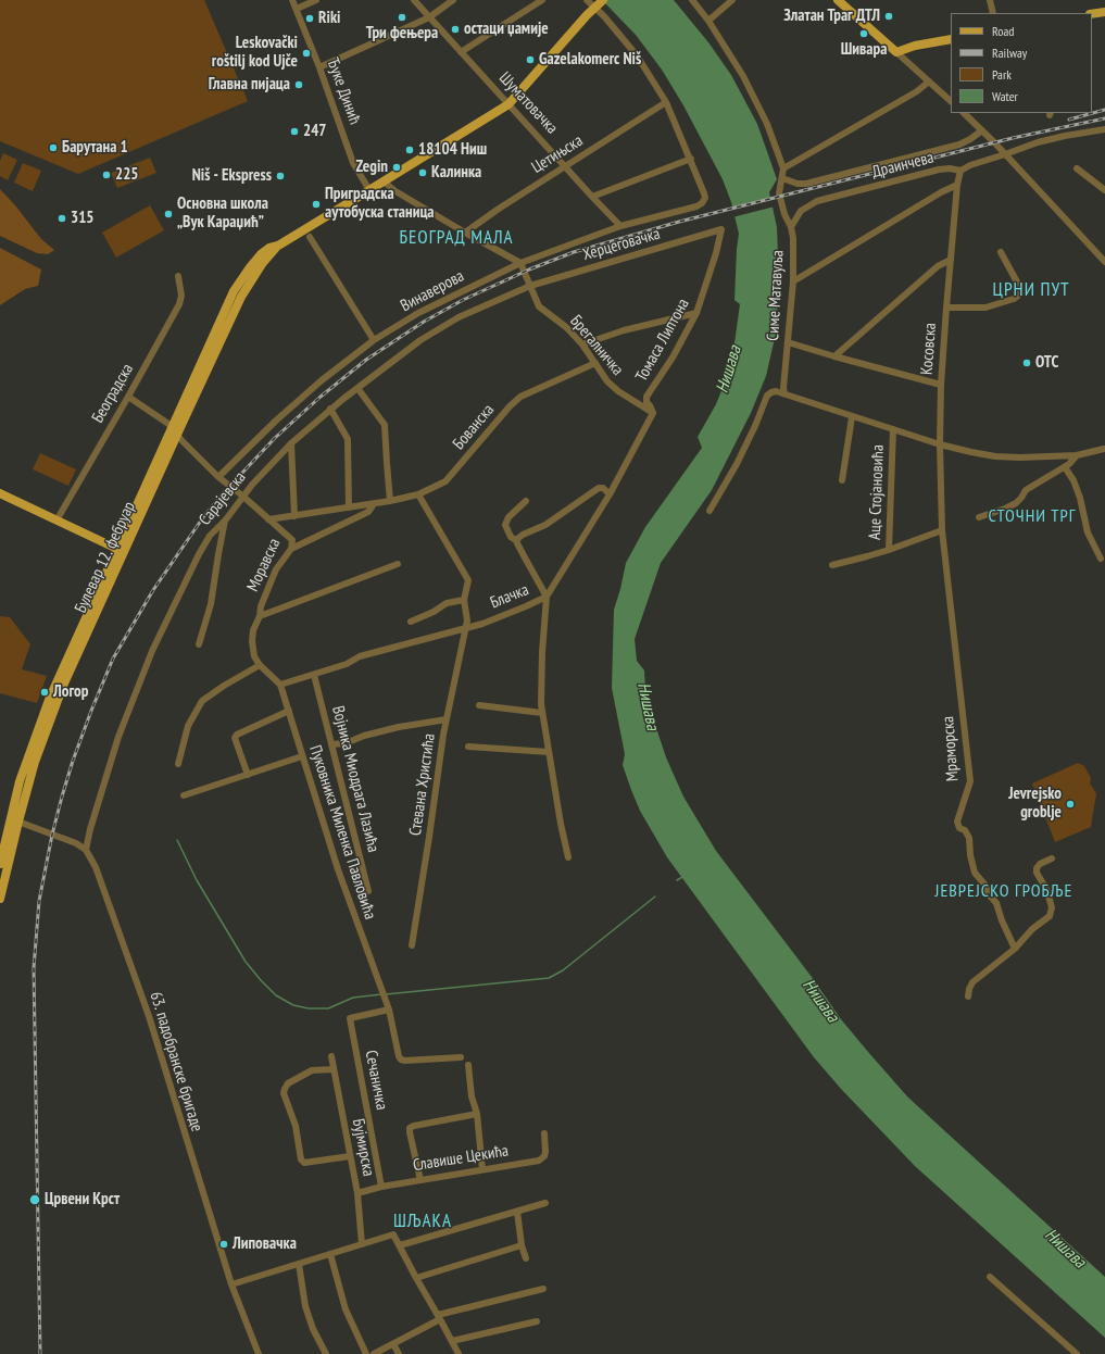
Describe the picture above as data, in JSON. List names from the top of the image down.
{
  "streets": {
    "main road": ["Булевар 12. фебруар"],
    "street": [
      "Ђуке Динић",
      "Шуматовачка",
      "Цетињска",
      "Драинчева",
      "Херцеговачка",
      "Винаверова",
      "Симе Матавуља",
      "Томаса Липтона",
      "Брегалничка",
      "Косовска",
      "Београдска",
      "Бованска",
      "Аце Стојановића",
      "Сарајевска",
      "Моравска",
      "Блачка",
      "Мраморска",
      "Војника Миодрага Лазића",
      "Стевана Христића",
      "Пуковника Миленка Павловића",
      "63. падобранске бригаде",
      "Сечаничка",
      "Бујмирска",
      "Славише Цекића"
    ]
  },
  "crossings": [
    ["Ђуке Динић", "Булевар 12. фебруар"],
    ["Шуматовачка", "Цетињска"],
    ["Шуматовачка", "Винаверова"],
    ["Шуматовачка", "Булевар 12. фебруар"],
    ["Драинчева", "Симе Матавуља"],
    ["Драинчева", "Косовска"],
    ["Херцеговачка", "Томаса Липтона"],
    ["Херцеговачка", "Брегалничка"],
    ["Херцеговачка", "Сарајевска"],
    ["Винаверова", "Брегалничка"],
    ["Винаверова", "Моравска"],
    ["Томаса Липтона", "Брегалничка"],
    ["Томаса Липтона", "Блачка"],
    ["Брегалничка", "Бованска"],
    ["Брегалничка", "Сарајевска"],
    ["Брегалничка", "Блачка"],
    ["Косовска", "Мраморска"],
    ["Београдска", "Моравска"],
    ["Бованска", "Моравска"],
    ["Сарајевска", "Моравска"],
    ["Сарајевска", "63. падобранске бригаде"],
    ["Булевар 12. фебруар", "Моравска"],
    ["Моравска", "Блачка"],
    ["Моравска", "Пуковника Миленка Павловића"],
    ["Блачка", "Војника Миодрага Лазића"],
    ["Блачка", "Стевана Христића"],
    ["Блачка", "Пуковника Миленка Павловића"],
    ["Пуковника Миленка Павловића", "Сечаничка"],
    ["Сечаничка", "Славише Цекића"],
    ["Бујмирска", "Славише Цекића"]
  ],
  "districts": [
    "БЕОГРАД МАЛА",
    "ЦРНИ ПУТ",
    "СТОЧНИ ТРГ",
    "ЈЕВРЕЈСКО ГРОБЉЕ",
    "ШЉАКА"
  ],
  "water": ["Нишава"],
  "places": [
    "Златан Траг ДТЛ",
    "Три фењера",
    "Riki",
    "остаци џамије",
    "Шивара",
    "Leskovački roštilj kod Ujče",
    "Gazelakomerc Niš",
    "Главна пијаца",
    "247",
    "Барутана 1",
    "18104 Ниш",
    "Zegin",
    "Калинка",
    "225",
    "Niš - Ekspress",
    "Приградска аутобуска станица",
    "Основна школа „Вук Караџић”",
    "315",
    "OTC",
    "Логор",
    "Jevrejsko groblje",
    "Црвени Крст",
    "Липовачка"
  ],
  "legend": [
    "Road",
    "Railway",
    "Park",
    "Water"
  ]
}
